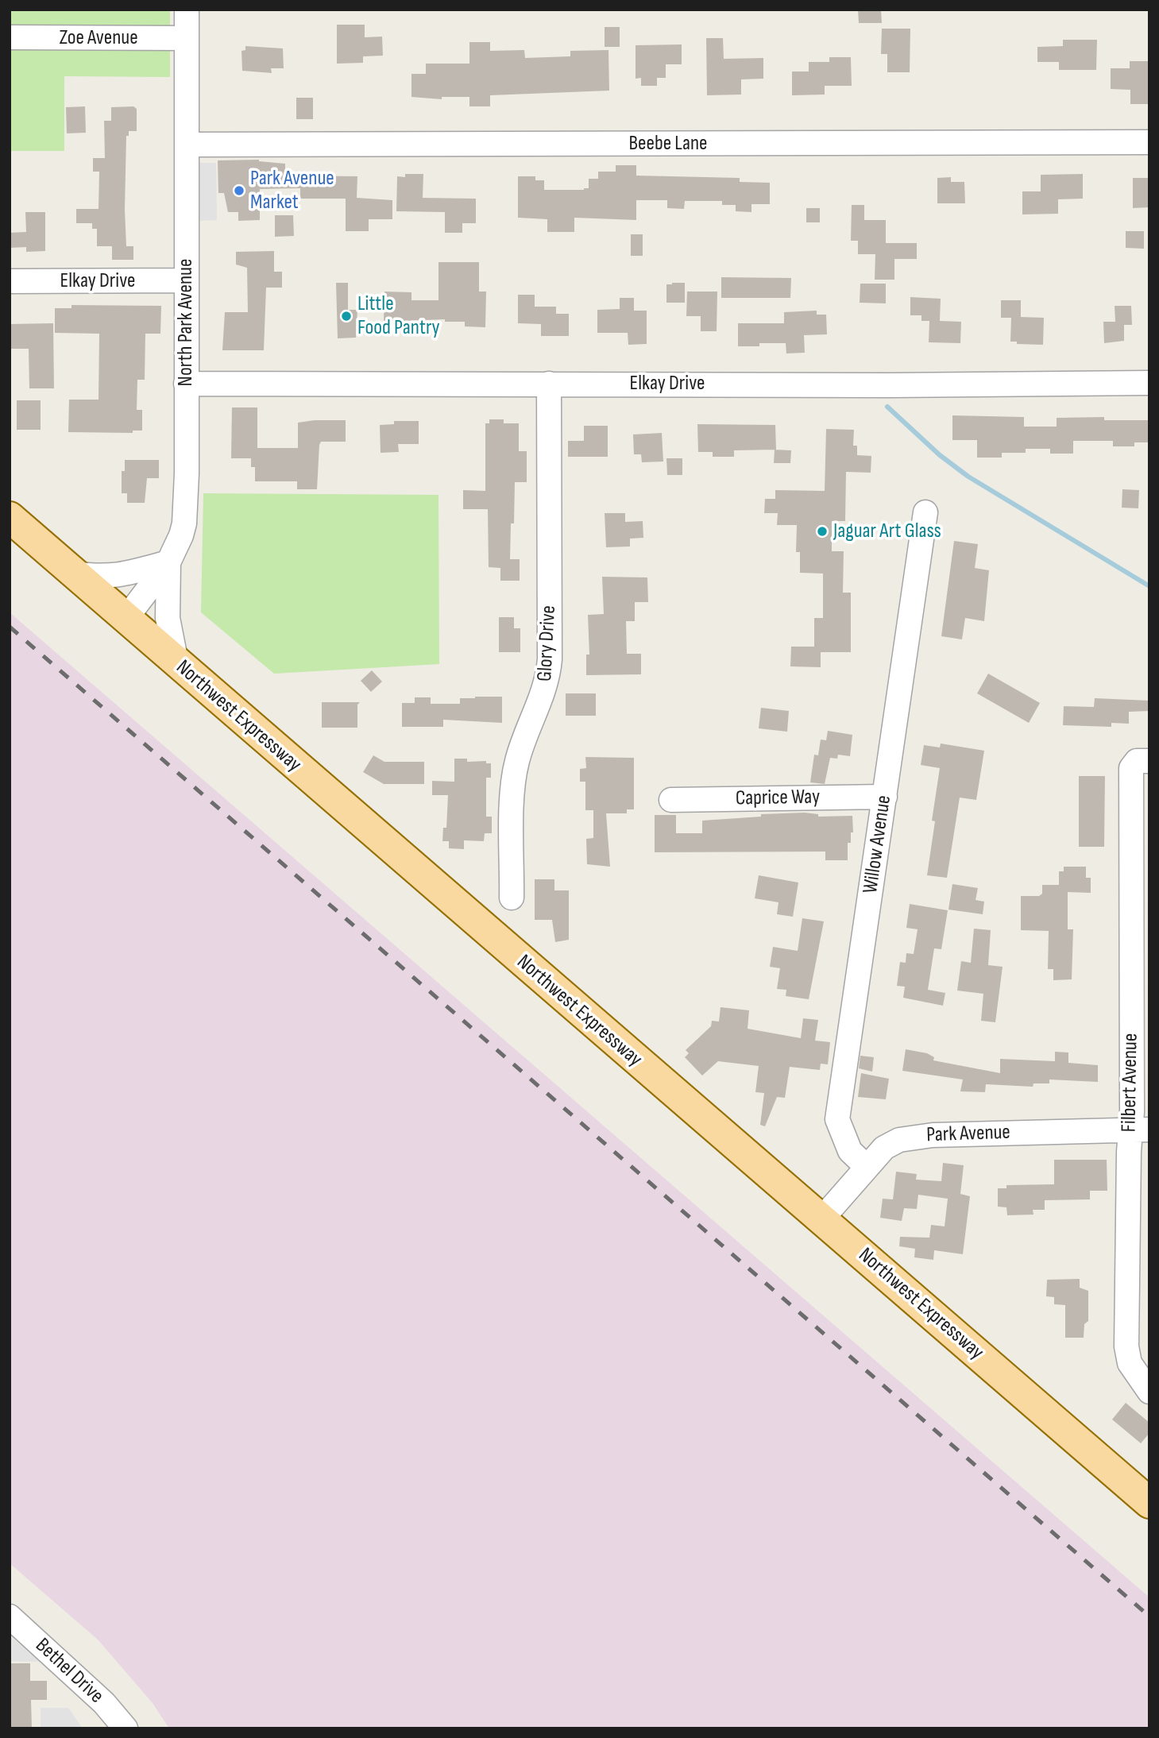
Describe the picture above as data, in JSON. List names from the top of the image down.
{
  "streets": {
    "main road": ["Northwest Expressway"],
    "street": [
      "Zoe Avenue",
      "Beebe Lane",
      "Elkay Drive",
      "North Park Avenue",
      "Glory Drive",
      "Caprice Way",
      "Willow Avenue",
      "Filbert Avenue",
      "Park Avenue",
      "Bethel Drive"
    ]
  },
  "crossings": [
    ["Zoe Avenue", "North Park Avenue"],
    ["Beebe Lane", "North Park Avenue"],
    ["Elkay Drive", "North Park Avenue"],
    ["Elkay Drive", "Glory Drive"],
    ["North Park Avenue", "Northwest Expressway"],
    ["Northwest Expressway", "Park Avenue"],
    ["Caprice Way", "Willow Avenue"],
    ["Willow Avenue", "Park Avenue"],
    ["Filbert Avenue", "Park Avenue"]
  ],
  "places": ["Park Avenue Market", "Little Food Pantry", "Jaguar Art Glass"]
}
